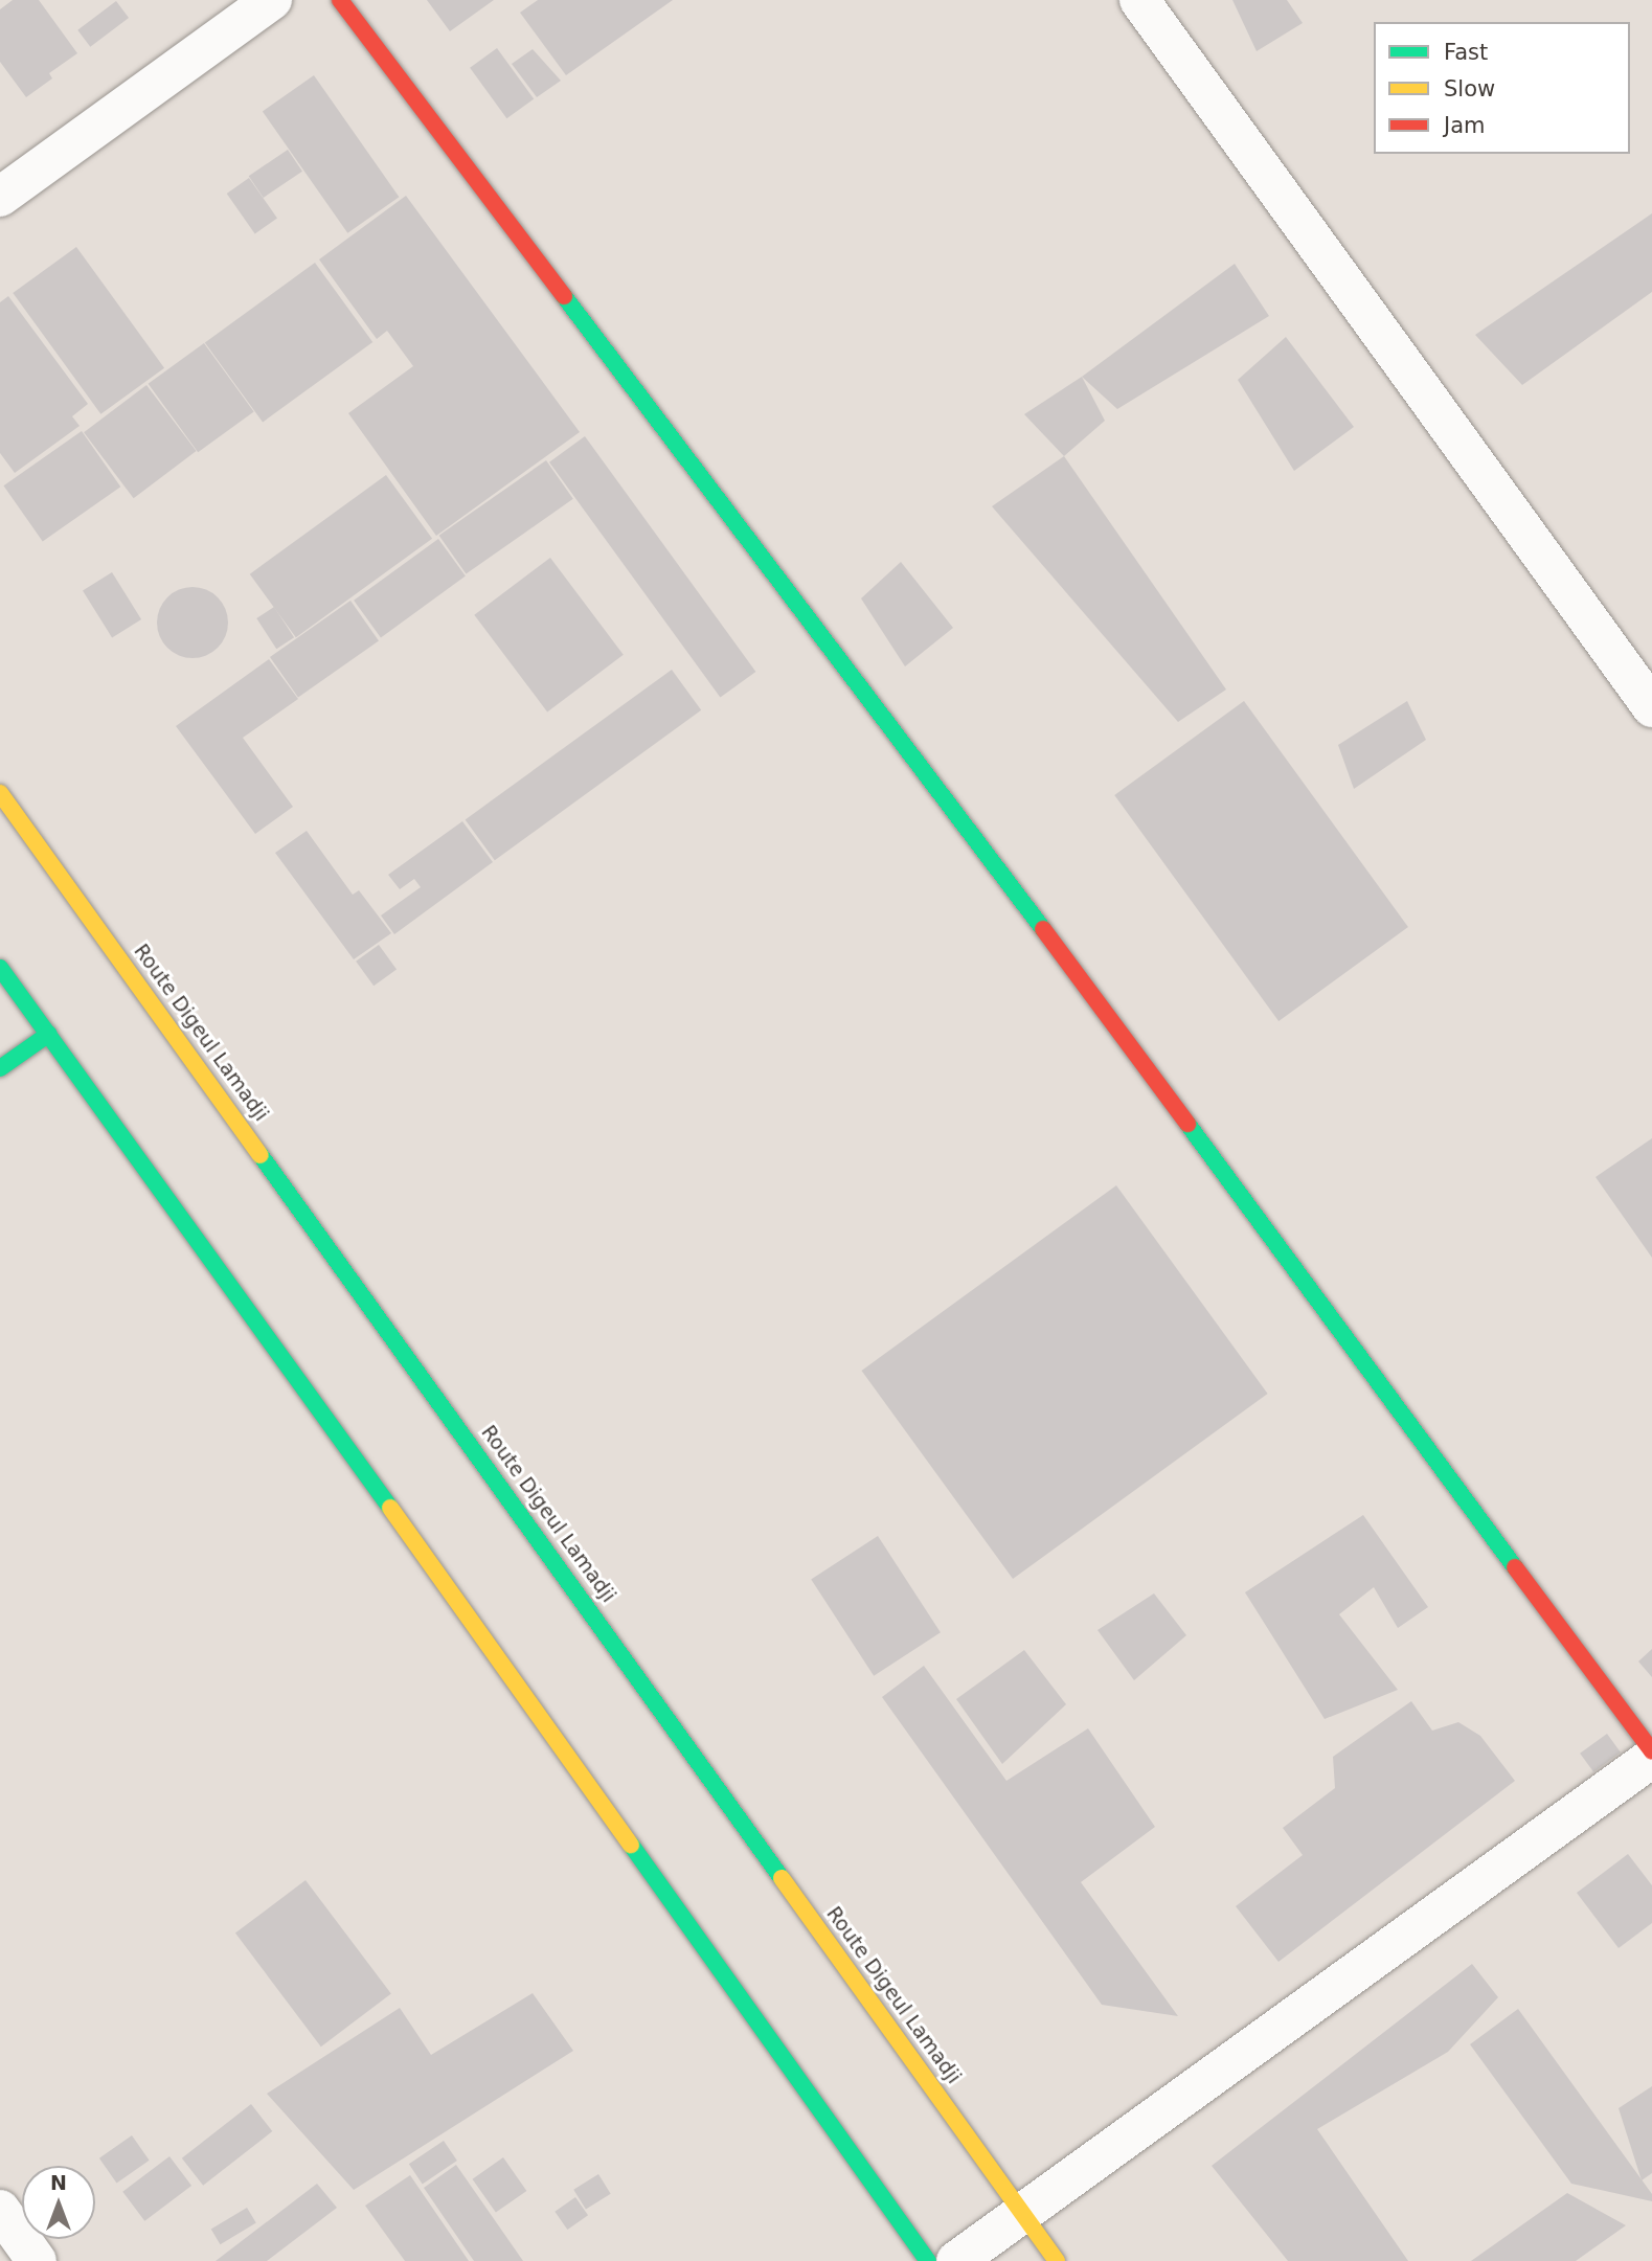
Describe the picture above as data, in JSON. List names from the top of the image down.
{
  "streets": {
    "main road": ["Route Digeul Lamadji"]
  },
  "legend": ["Fast", "Slow", "Jam"],
  "north": "top"
}
